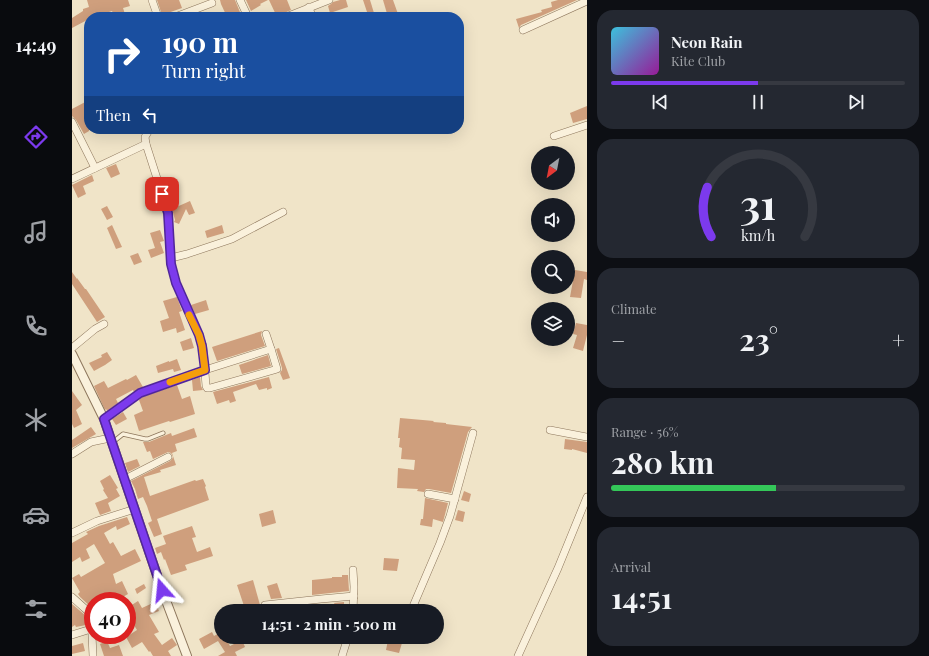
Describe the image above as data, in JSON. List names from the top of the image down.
{
  "north": "bottom left",
  "page": {
    "tabs": "14:49",
    "turn": ["190 m", "Turn right"],
    "song": ["Neon Rain", "Kite Club"],
    "then": "Then",
    "tile": [
      "Climate",
      ["Range · 56%", "280 km"],
      ["Arrival", "14:51"]
    ],
    "heat": ["−", "23°", "+"],
    "limit": "40",
    "trip": "14:51 · 2 min · 500 m",
    "gauge": ["31", "km/h"]
  }
}
